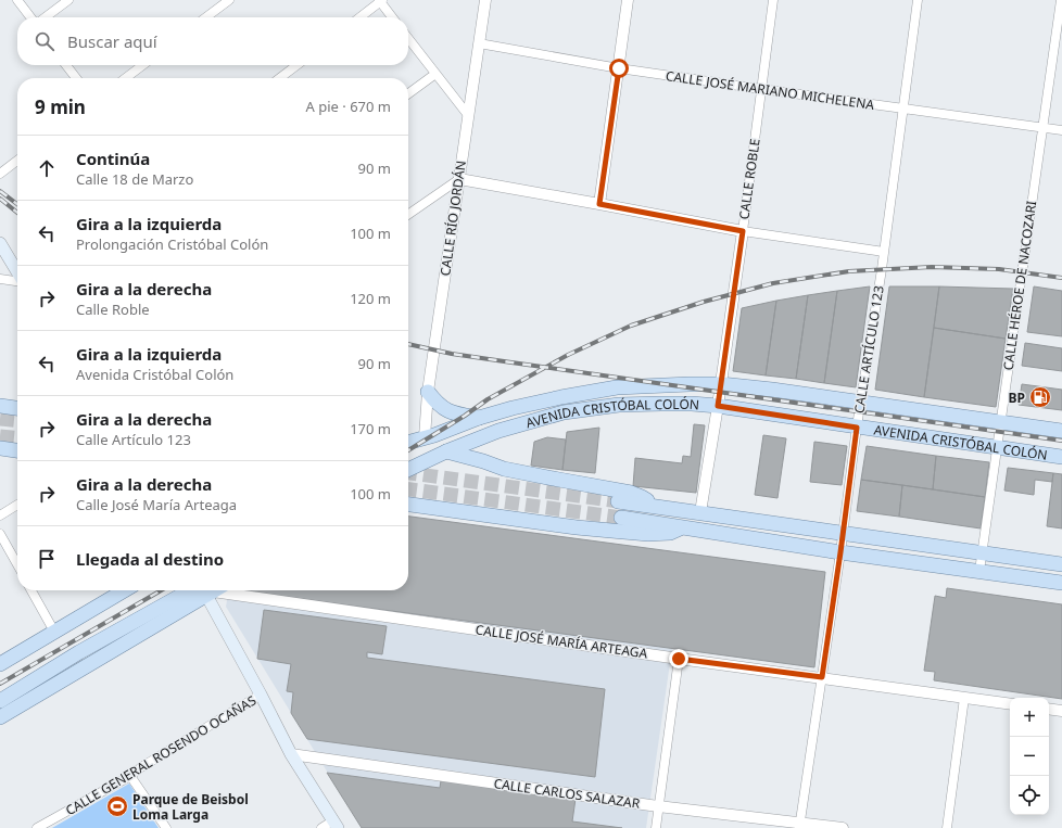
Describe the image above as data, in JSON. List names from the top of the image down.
{
  "streets": {
    "main road": ["AVENIDA CRISTÓBAL COLÓN"],
    "street": [
      "CALLE JOSÉ MARIANO MICHELENA",
      "CALLE ROBLE",
      "CALLE RÍO JORDÁN",
      "CALLE HÉROE DE NACOZARI",
      "CALLE ARTÍCULO 123",
      "CALLE JOSÉ MARÍA ARTEAGA",
      "CALLE GENERAL ROSENDO OCAÑAS",
      "CALLE CARLOS SALAZAR"
    ]
  },
  "crossings": [
    ["CALLE JOSÉ MARIANO MICHELENA", "CALLE ROBLE"],
    ["CALLE JOSÉ MARIANO MICHELENA", "CALLE RÍO JORDÁN"],
    ["CALLE JOSÉ MARIANO MICHELENA", "CALLE HÉROE DE NACOZARI"],
    ["CALLE JOSÉ MARIANO MICHELENA", "CALLE ARTÍCULO 123"],
    ["CALLE ROBLE", "AVENIDA CRISTÓBAL COLÓN"],
    ["CALLE RÍO JORDÁN", "AVENIDA CRISTÓBAL COLÓN"],
    ["CALLE HÉROE DE NACOZARI", "AVENIDA CRISTÓBAL COLÓN"],
    ["CALLE ARTÍCULO 123", "AVENIDA CRISTÓBAL COLÓN"],
    ["CALLE ARTÍCULO 123", "CALLE JOSÉ MARÍA ARTEAGA"],
    ["CALLE ARTÍCULO 123", "CALLE CARLOS SALAZAR"]
  ],
  "places": {
    "fuel station": ["BP"],
    "sports": ["Parque de Beisbol Loma Larga"]
  },
  "page": {
    "search": "Buscar aquí",
    "heading": ["9 min", "A pie · 670 m"],
    "list": [
      ["Continúa", "Calle 18 de Marzo", "90 m"],
      ["Gira a la izquierda", "Prolongación Cristóbal Colón", "100 m"],
      ["Gira a la derecha", "Calle Roble", "120 m"],
      ["Gira a la izquierda", "Avenida Cristóbal Colón", "90 m"],
      ["Gira a la derecha", "Calle Artículo 123", "170 m"],
      ["Gira a la derecha", "Calle José María Arteaga", "100 m"],
      "Llegada al destino"
    ],
    "map_buttons": ["+", "−"]
  }
}
